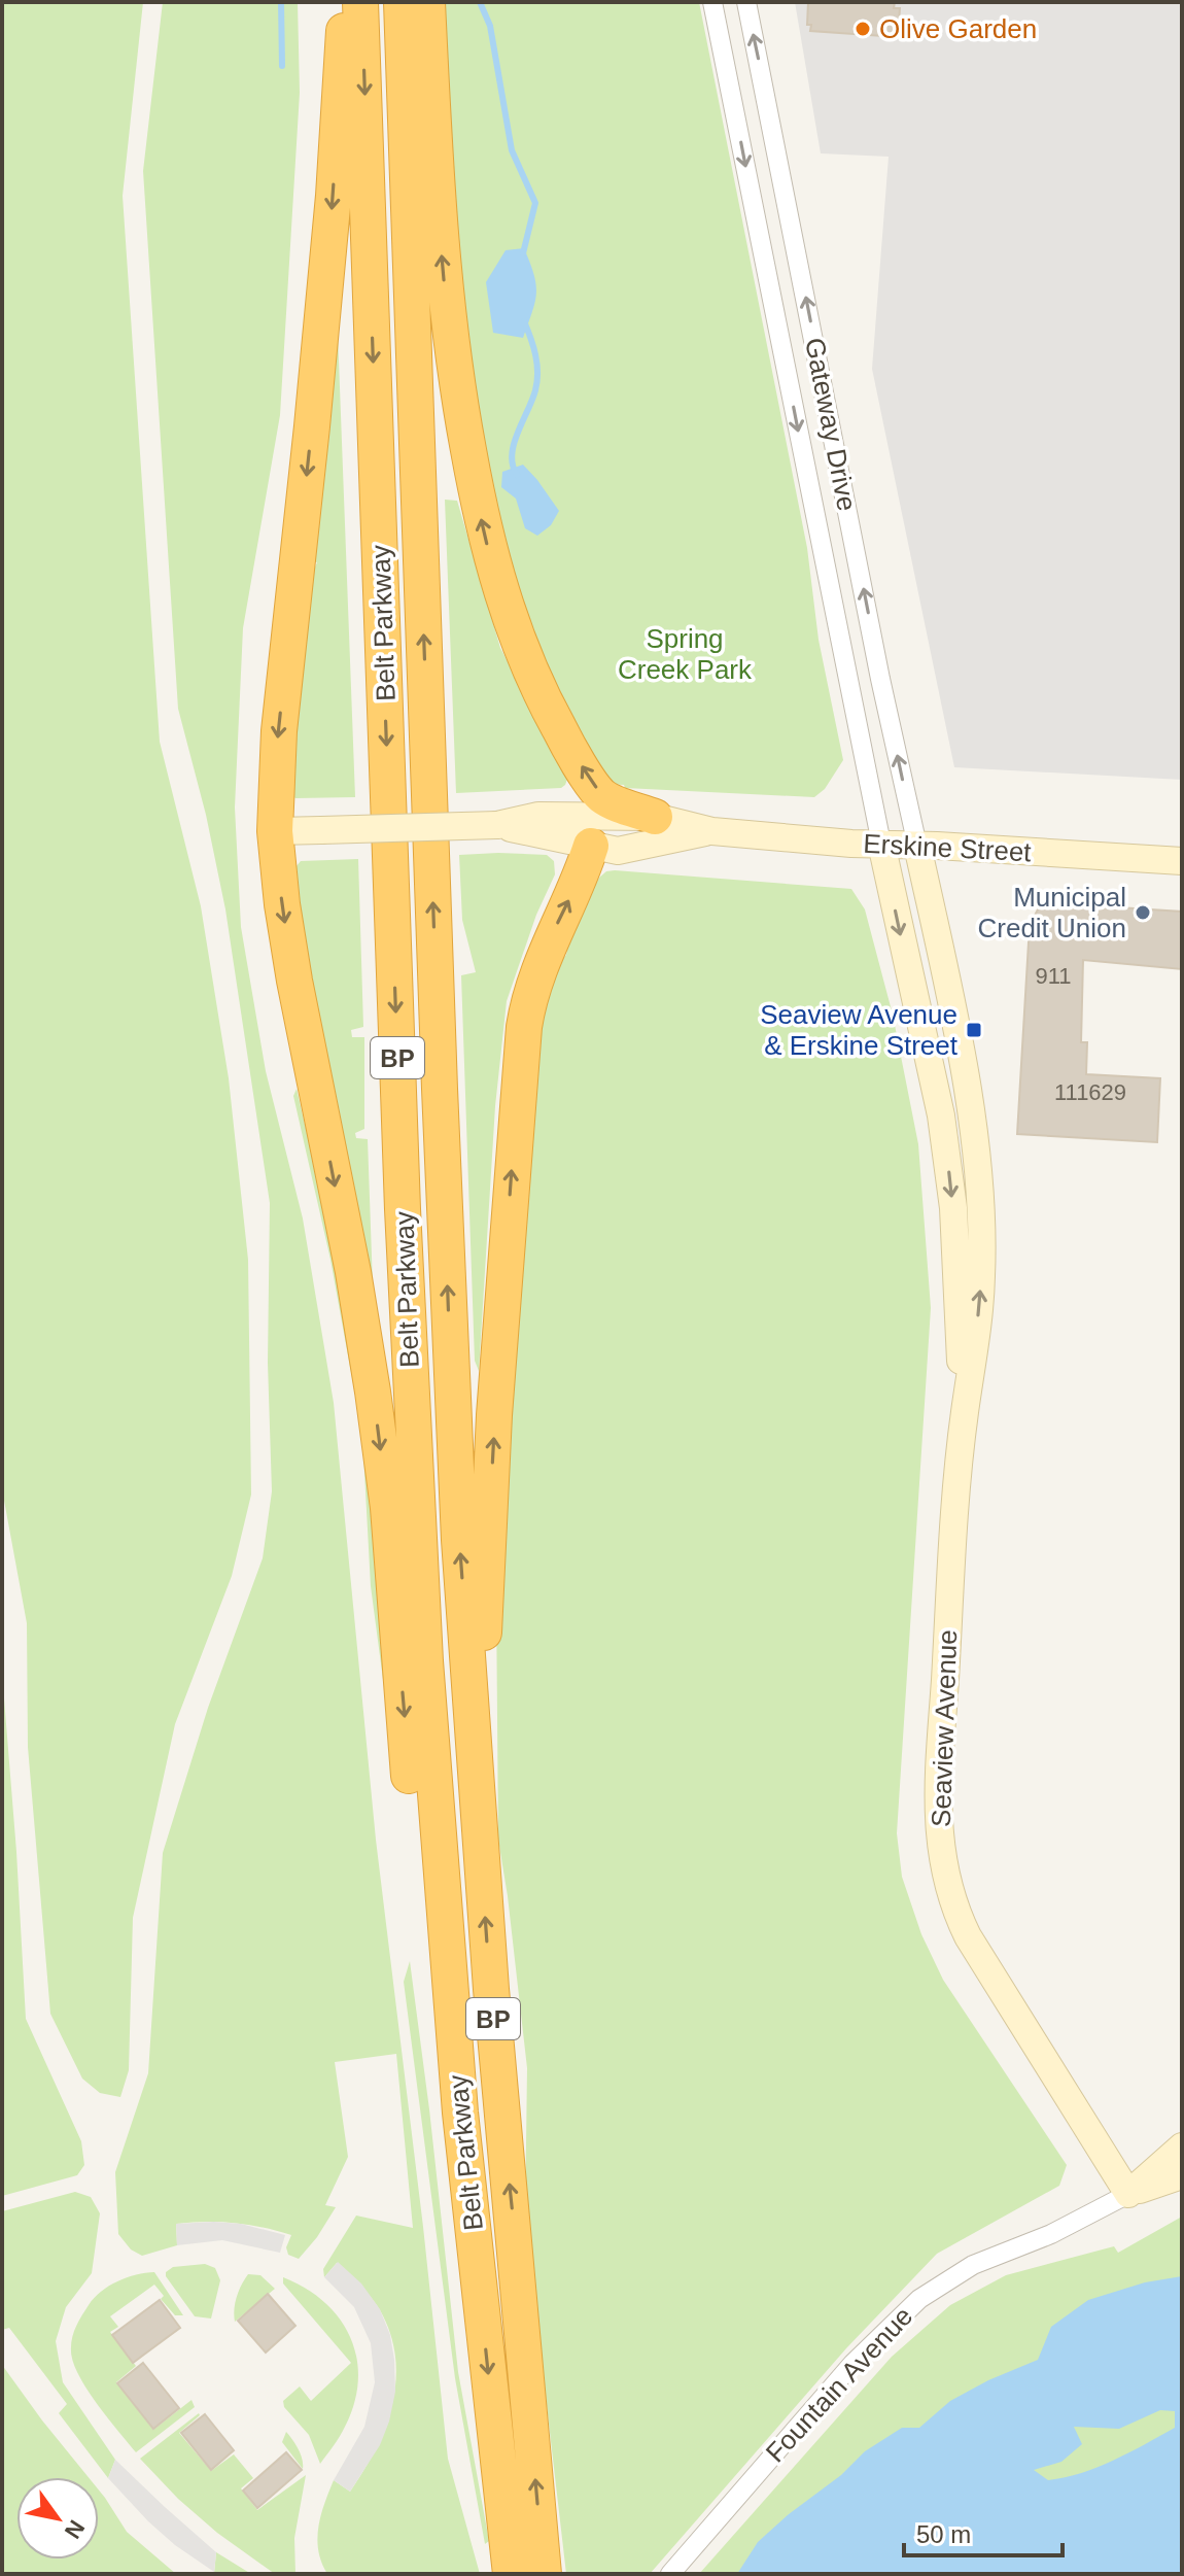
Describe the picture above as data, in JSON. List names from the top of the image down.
{
  "streets": {
    "highway": ["Belt Parkway", "BP"],
    "main road": ["Erskine Street", "Seaview Avenue", "Fountain Avenue"],
    "street": ["Gateway Drive"]
  },
  "crossings": [
    ["Gateway Drive", "Erskine Street"],
    ["Gateway Drive", "Seaview Avenue"],
    ["Erskine Street", "Seaview Avenue"],
    ["Seaview Avenue", "Fountain Avenue"]
  ],
  "parks": ["Spring Creek Park"],
  "places": {
    "other": ["Olive Garden", "Municipal Credit Union"],
    "transit": ["Seaview Avenue & Erskine Street"]
  },
  "house_numbers": ["911", "111629"],
  "scale_bar": "50 m",
  "north": "bottom right"
}
